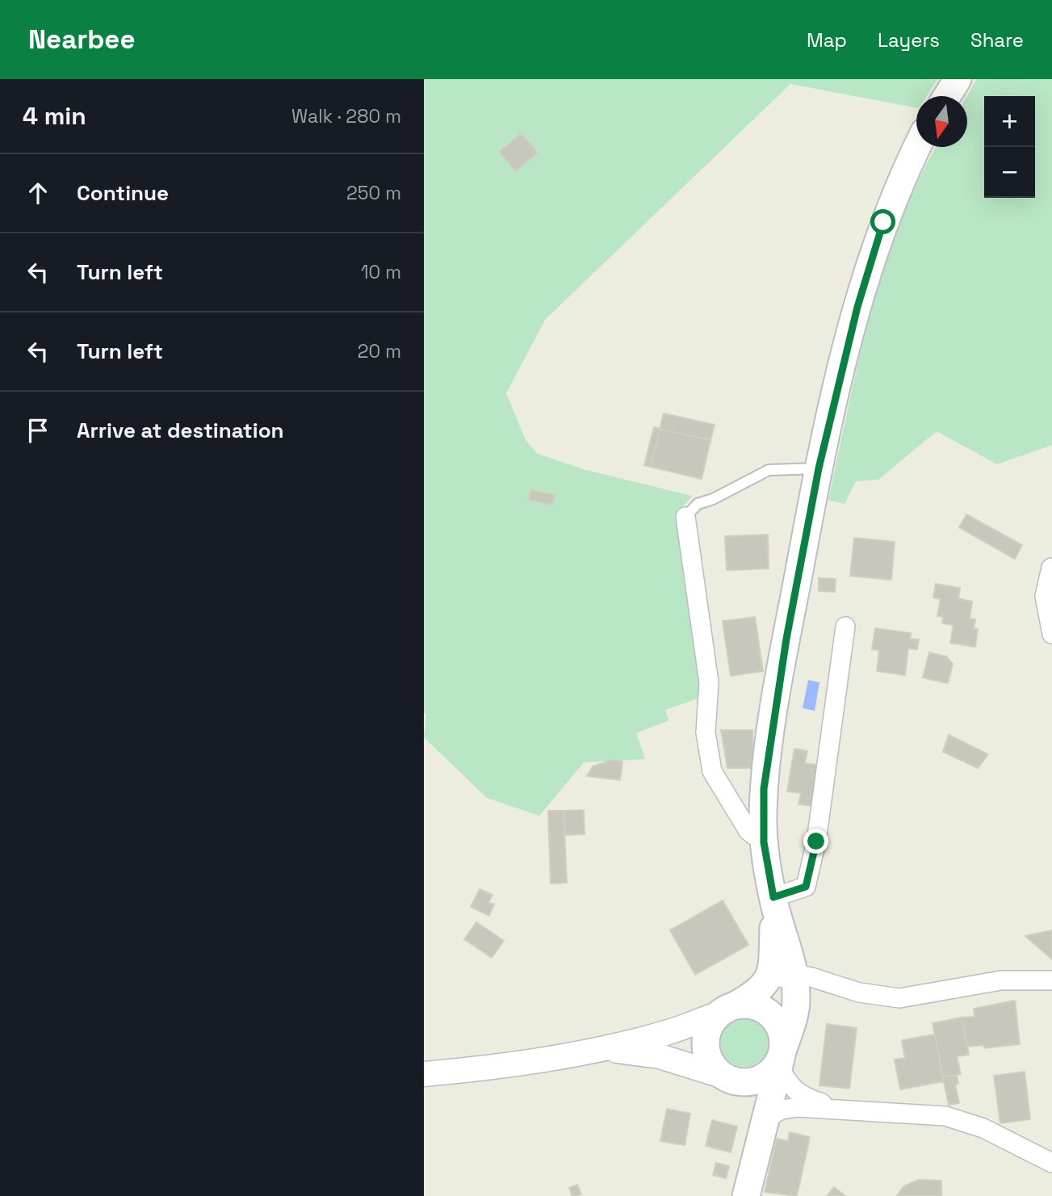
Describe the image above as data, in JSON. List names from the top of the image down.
{
  "north": "bottom",
  "page": {
    "header": "Nearbee",
    "nav": ["Map", "Layers", "Share"],
    "heading": ["4 min", "Walk · 280 m"],
    "map_buttons": ["+", "−"],
    "list": [
      ["Continue", "250 m"],
      ["Turn left", "10 m"],
      ["Turn left", "20 m"],
      "Arrive at destination"
    ]
  }
}
